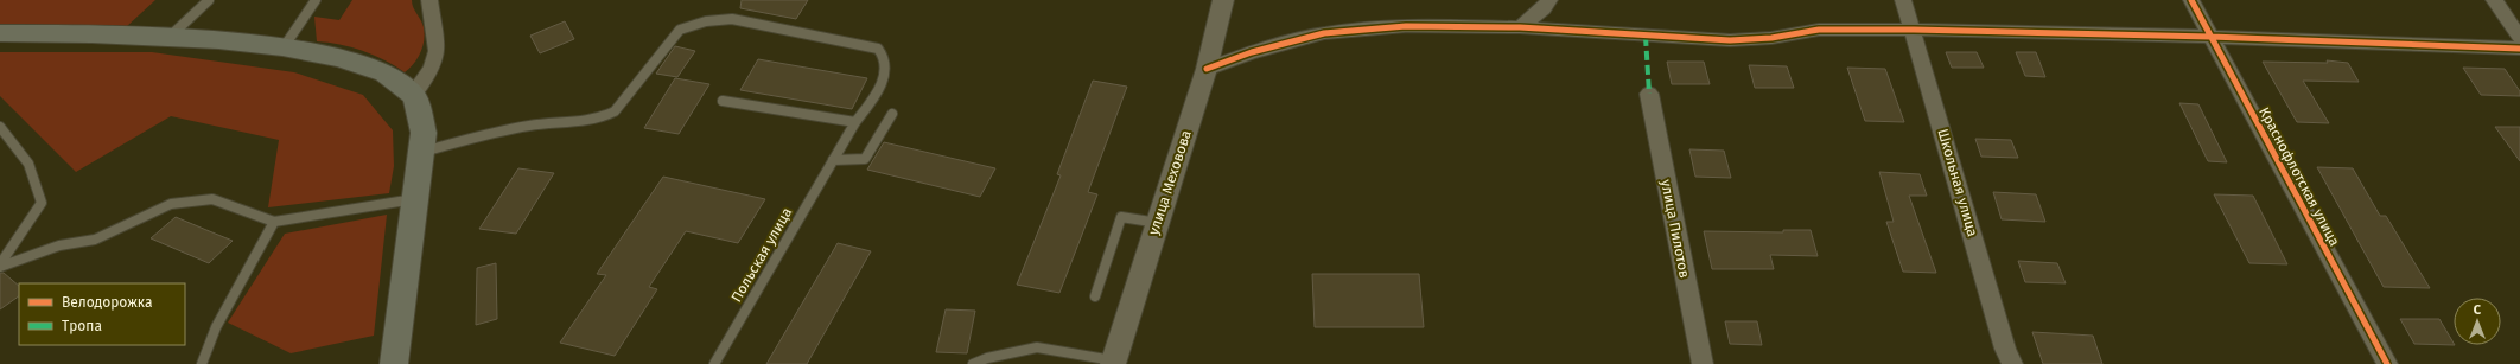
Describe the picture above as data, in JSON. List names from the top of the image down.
{
  "streets": {
    "street": [
      "Краснофлотская улица",
      "улица Меховова",
      "Школьная улица",
      "улица Пилотов"
    ],
    "lane": ["Польская улица"]
  },
  "legend": ["Велодорожка", "Тропа"],
  "north": "top"
}
